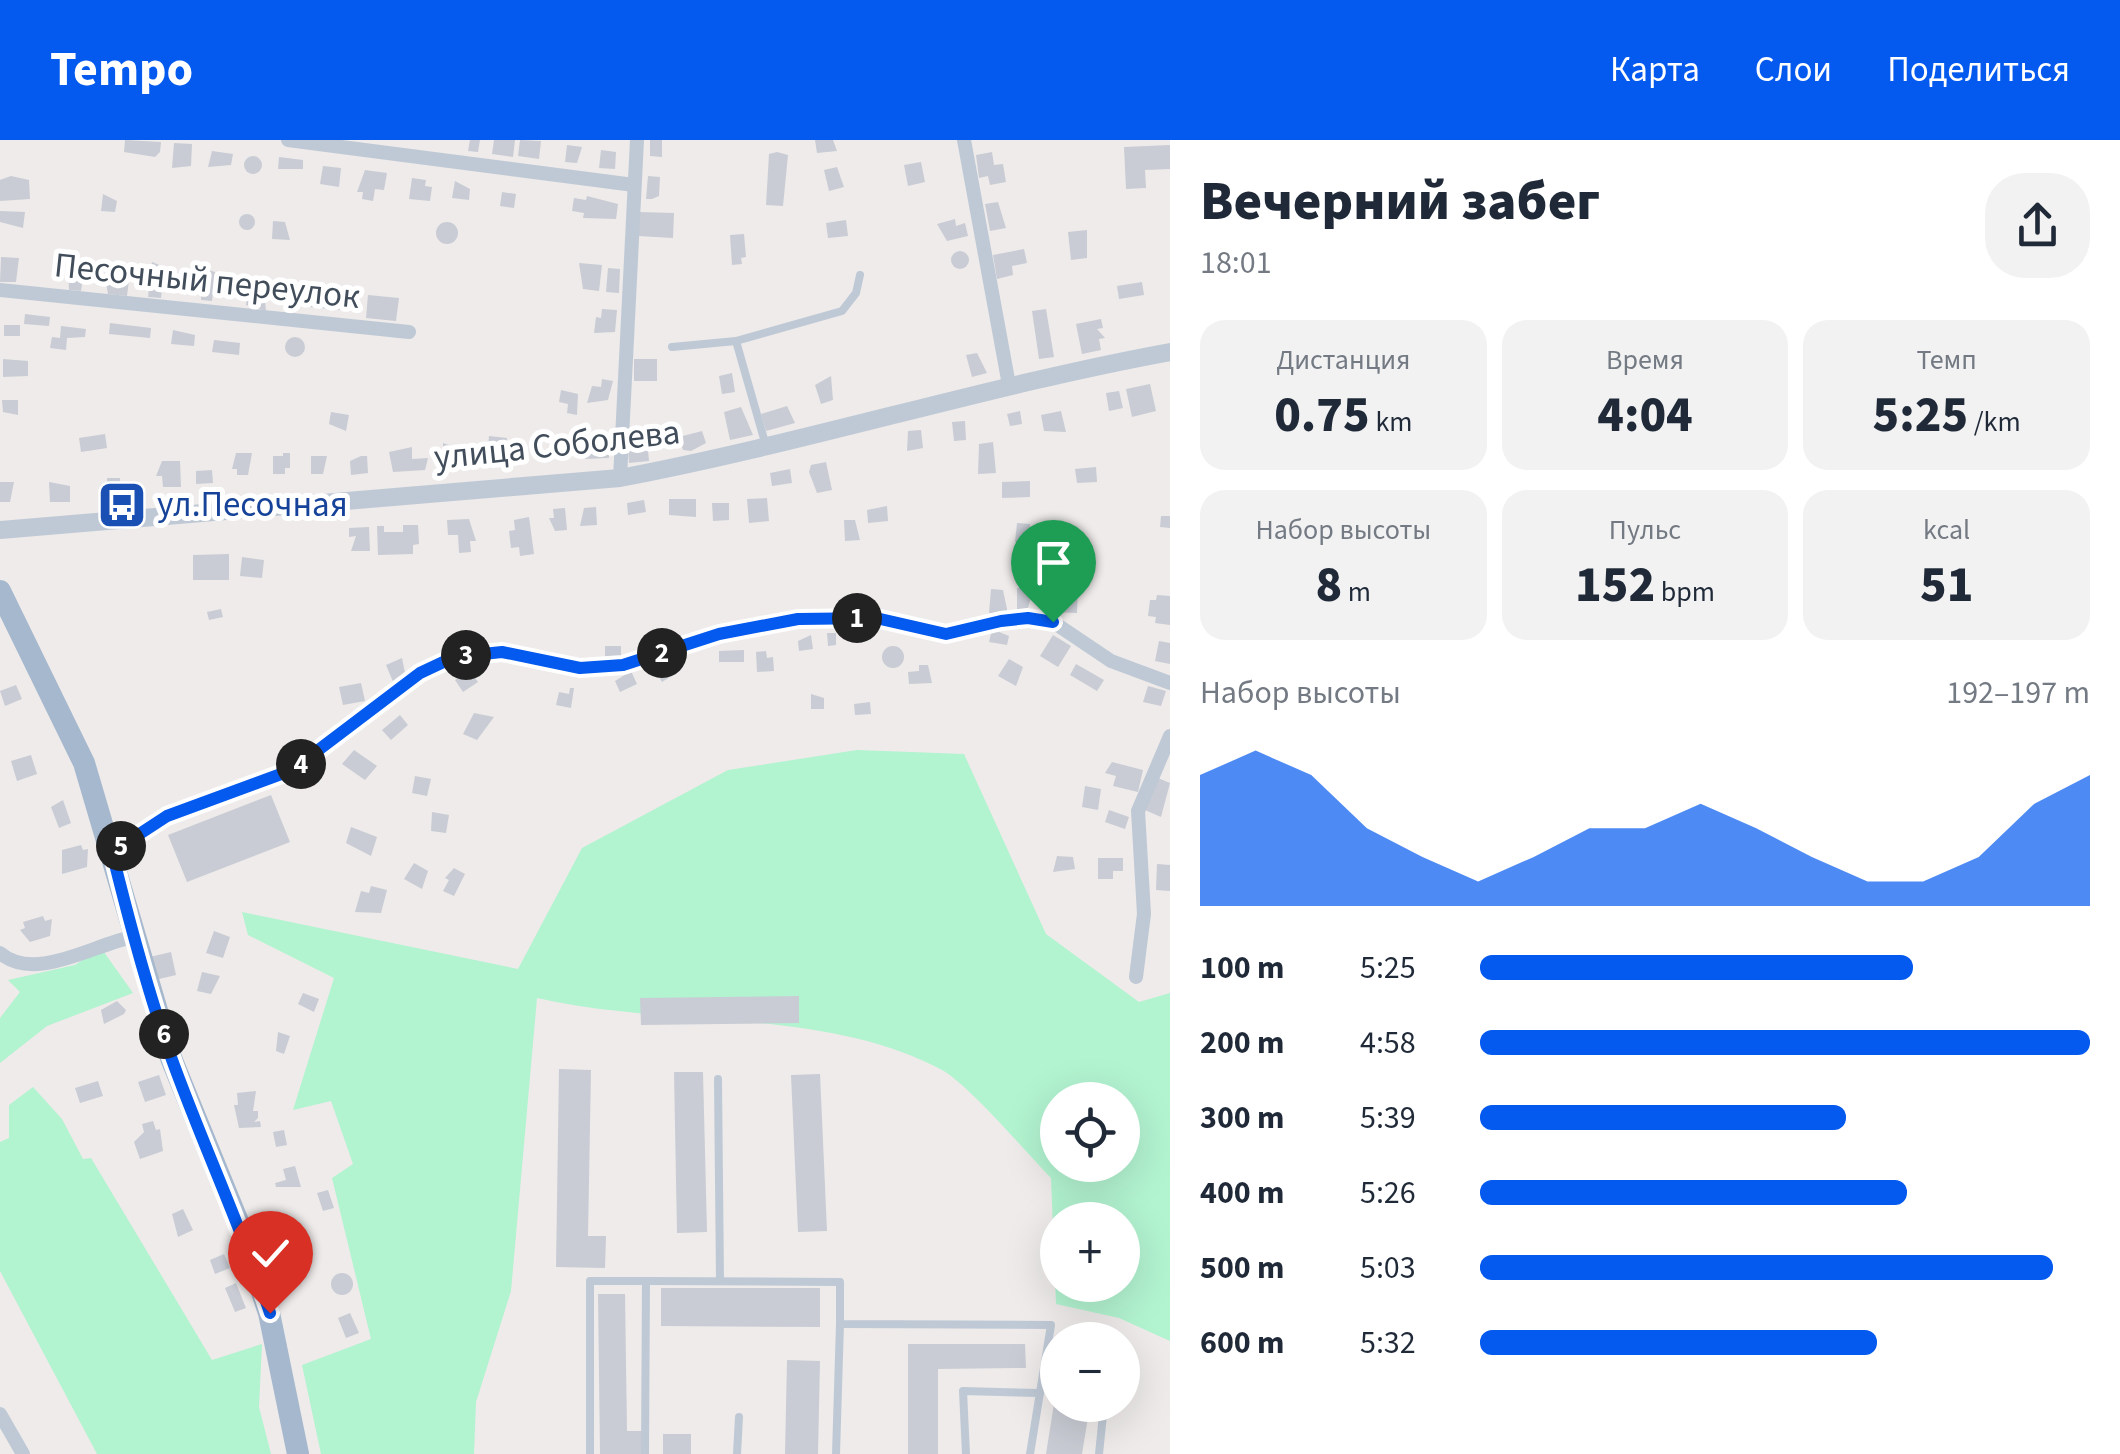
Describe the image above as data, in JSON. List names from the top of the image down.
{
  "streets": {
    "street": ["Песочный переулок", "улица Соболева"]
  },
  "places": {
    "bus stop": ["ул.Песочная"]
  },
  "page": {
    "header": "Tempo",
    "nav": ["Карта", "Слои", "Поделиться"],
    "heading": ["Вечерний забег", "18:01"],
    "stats": [
      ["Дистанция", "0.75 km"],
      ["Время", "4:04"],
      ["Темп", "5:25 /km"],
      ["Набор высоты", "8 m"],
      ["Пульс", "152 bpm"],
      ["kcal", "51"]
    ],
    "pins": [
      "1",
      "2",
      "3",
      "4",
      "5",
      "6"
    ],
    "chart": ["Набор высоты", "192–197 m"],
    "list": [
      {
        "name": "100 m",
        "note": "5:25"
      },
      {
        "name": "200 m",
        "note": "4:58"
      },
      {
        "name": "300 m",
        "note": "5:39"
      },
      {
        "name": "400 m",
        "note": "5:26"
      },
      {
        "name": "500 m",
        "note": "5:03"
      },
      {
        "name": "600 m",
        "note": "5:32"
      }
    ],
    "map_buttons": ["+", "−"]
  }
}
